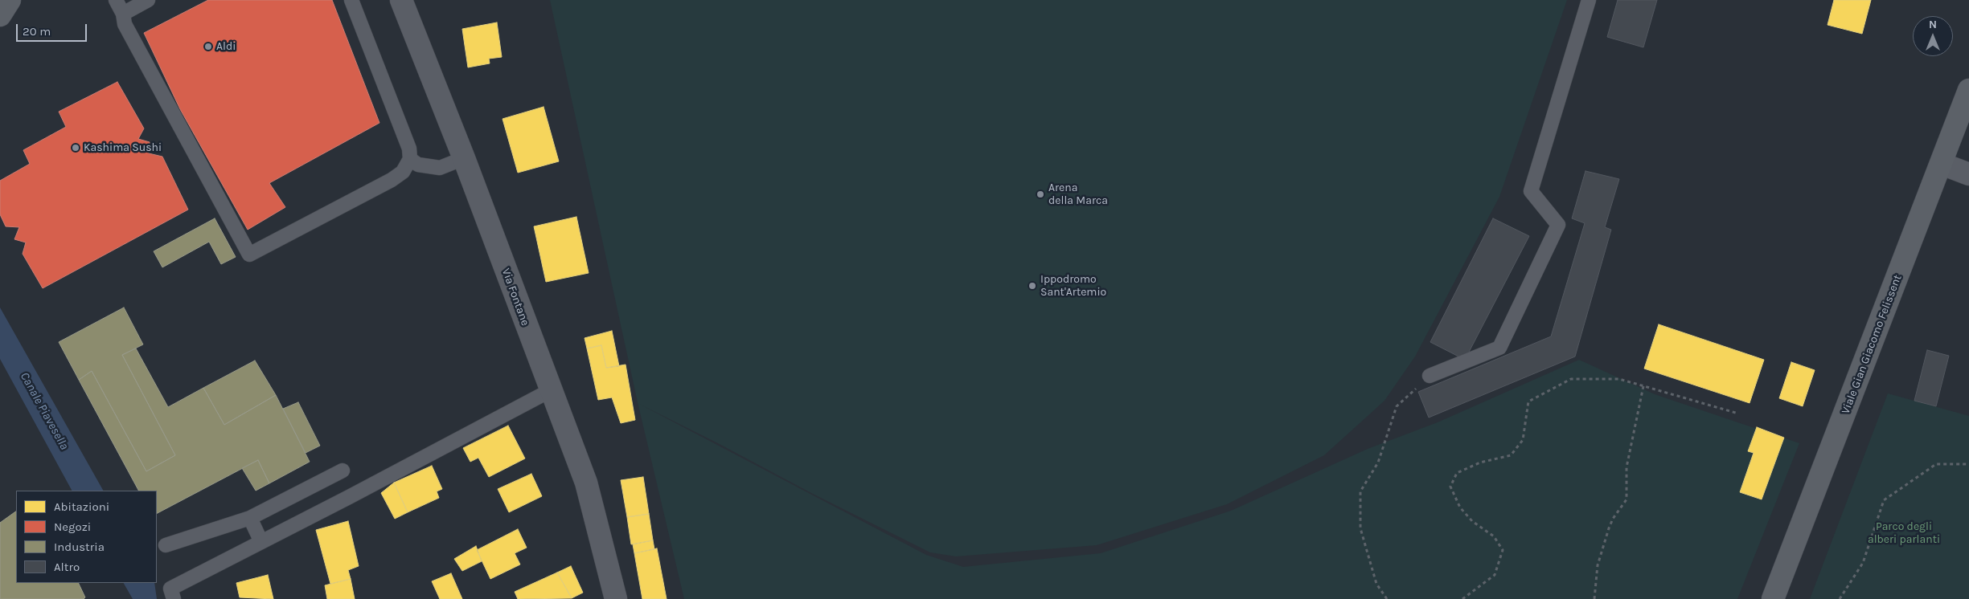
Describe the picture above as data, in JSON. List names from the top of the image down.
{
  "streets": {
    "main road": ["Viale Gian Giacomo Felissent"],
    "street": ["Via Fontane"]
  },
  "water": ["Canale Piavesella"],
  "parks": ["Parco degli alberi parlanti"],
  "places": [
    "Aldi",
    "Kashima Sushi",
    "Arena della Marca",
    "Ippodromo Sant'Artemio"
  ],
  "legend": [
    "Abitazioni",
    "Negozi",
    "Industria",
    "Altro"
  ],
  "scale_bar": "20 m",
  "north": "top"
}
